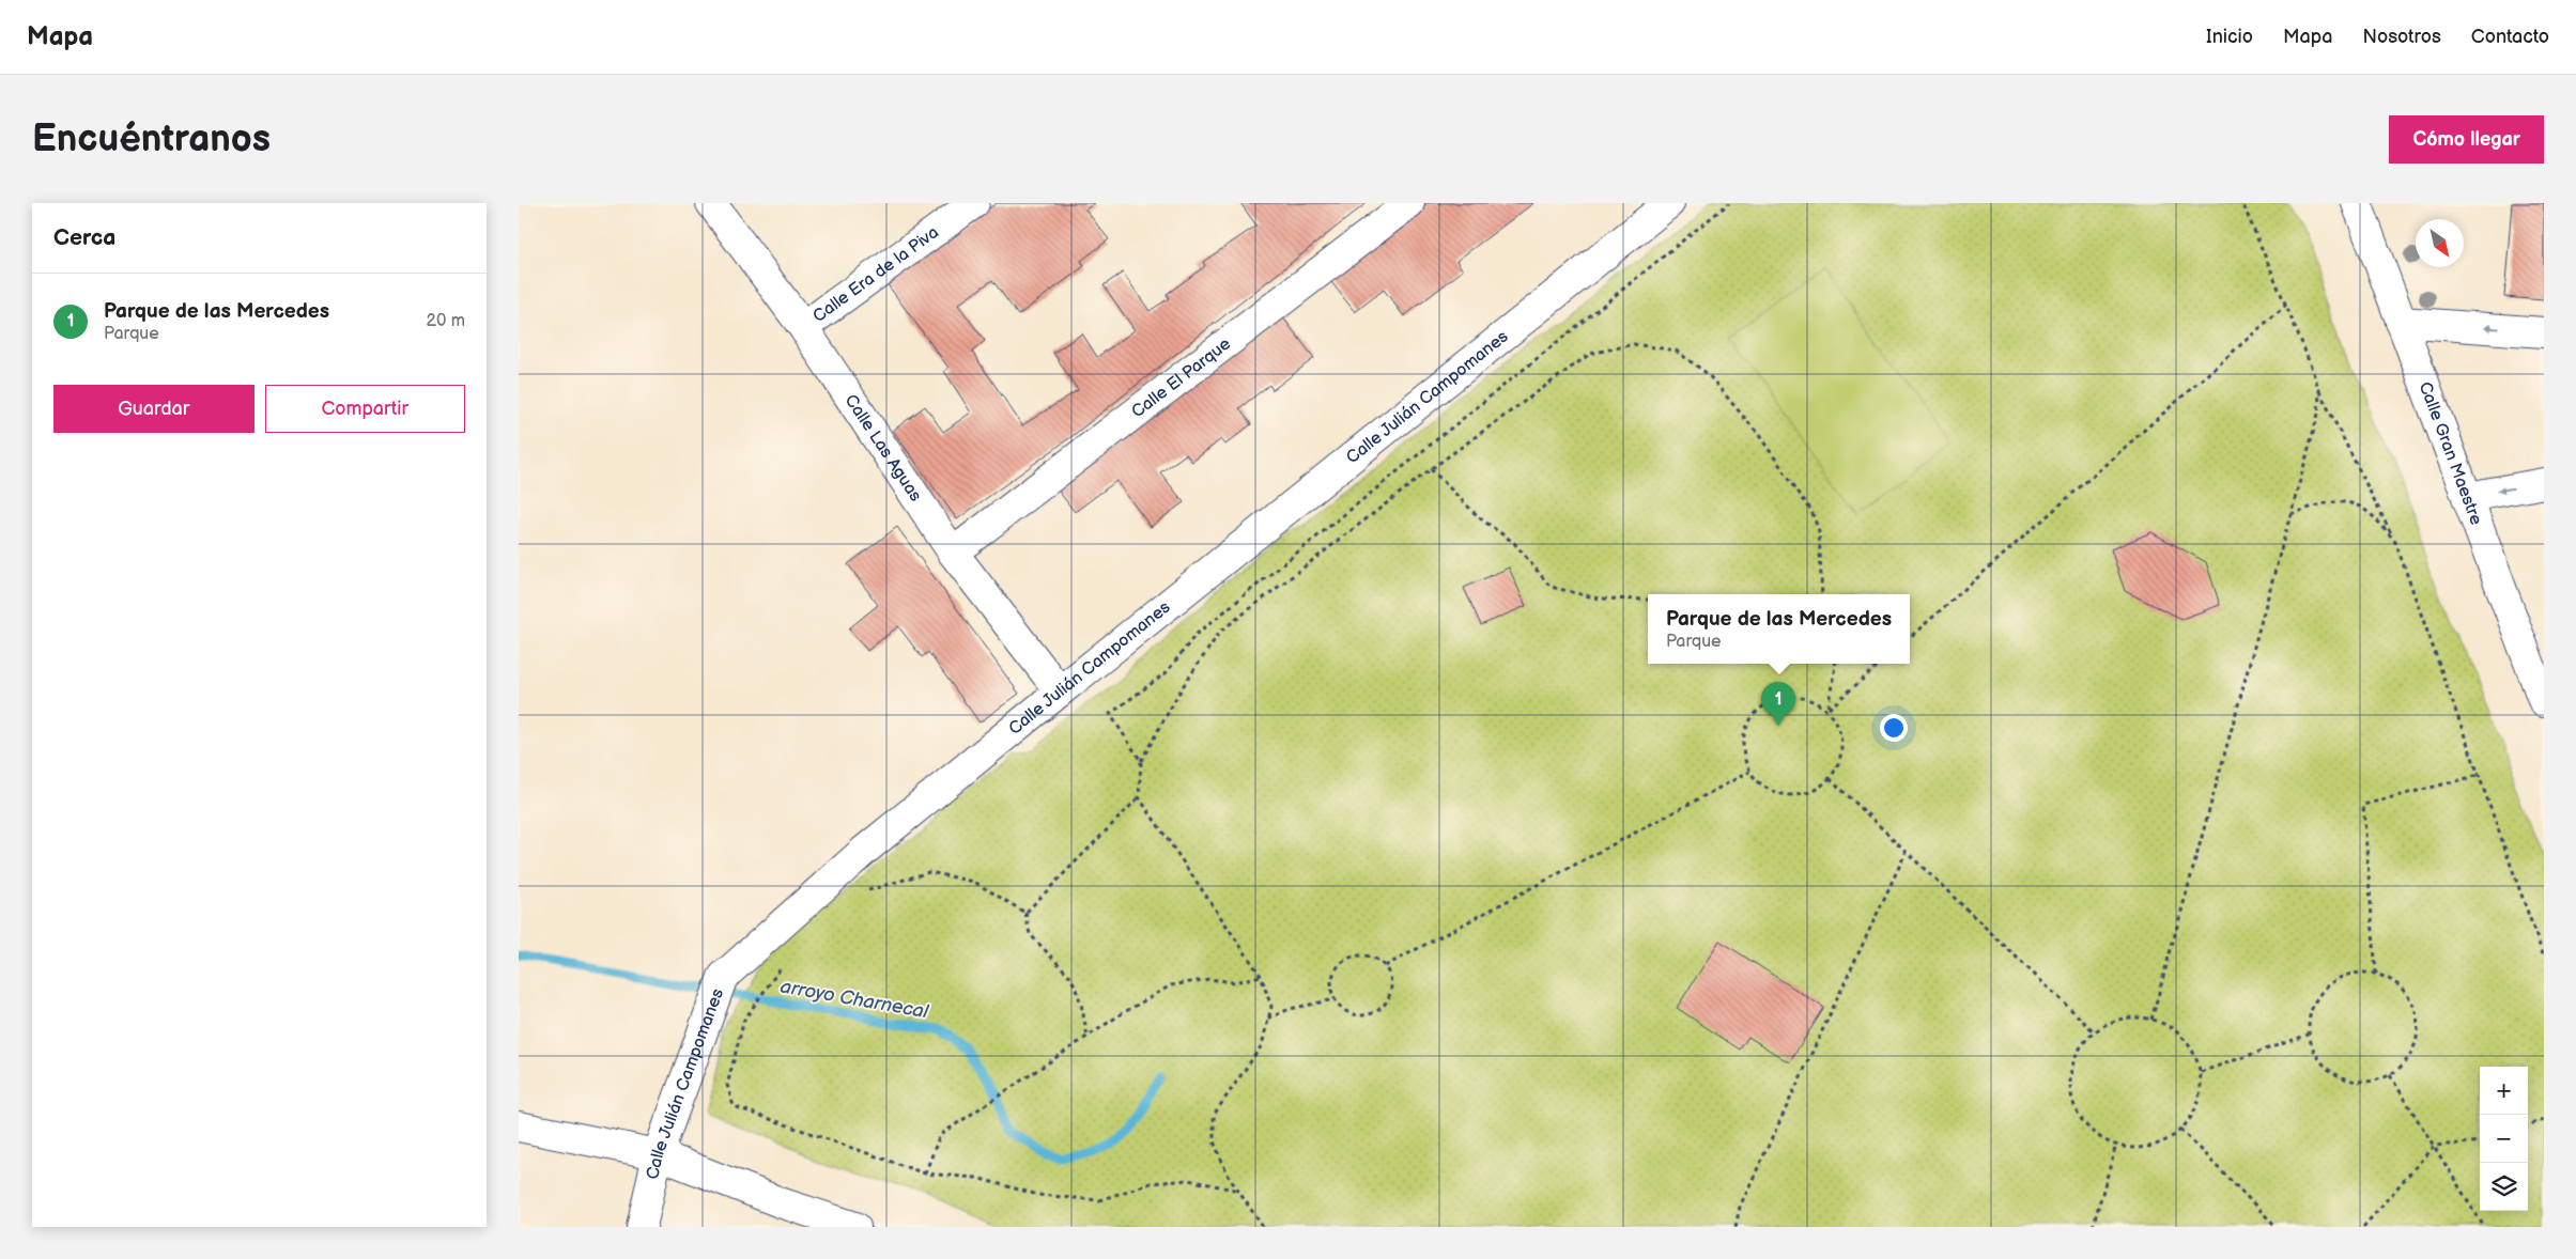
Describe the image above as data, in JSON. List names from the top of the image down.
{
  "streets": {
    "street": [
      "Calle Era de la Piva",
      "Calle El Parque",
      "Calle Julián Campomanes",
      "Calle Las Aguas",
      "Calle Gran Maestre"
    ]
  },
  "crossings": [
    ["Calle Era de la Piva", "Calle Las Aguas"],
    ["Calle El Parque", "Calle Las Aguas"],
    ["Calle Julián Campomanes", "Calle Las Aguas"]
  ],
  "water": ["arroyo Charnecal"],
  "north": "bottom right",
  "page": {
    "header": "Mapa",
    "nav": [
      "Inicio",
      "Mapa",
      "Nosotros",
      "Contacto"
    ],
    "buttons": [
      "Cómo llegar",
      ["Guardar", "Compartir"]
    ],
    "title": "Encuéntranos",
    "heading": "Cerca",
    "list": [
      {
        "mark": "1",
        "name": "Parque de las Mercedes",
        "note": "Parque",
        "value": "20 m"
      }
    ],
    "popup": ["Parque de las Mercedes", "Parque"],
    "pins": "1",
    "map_buttons": ["+", "−"]
  }
}
